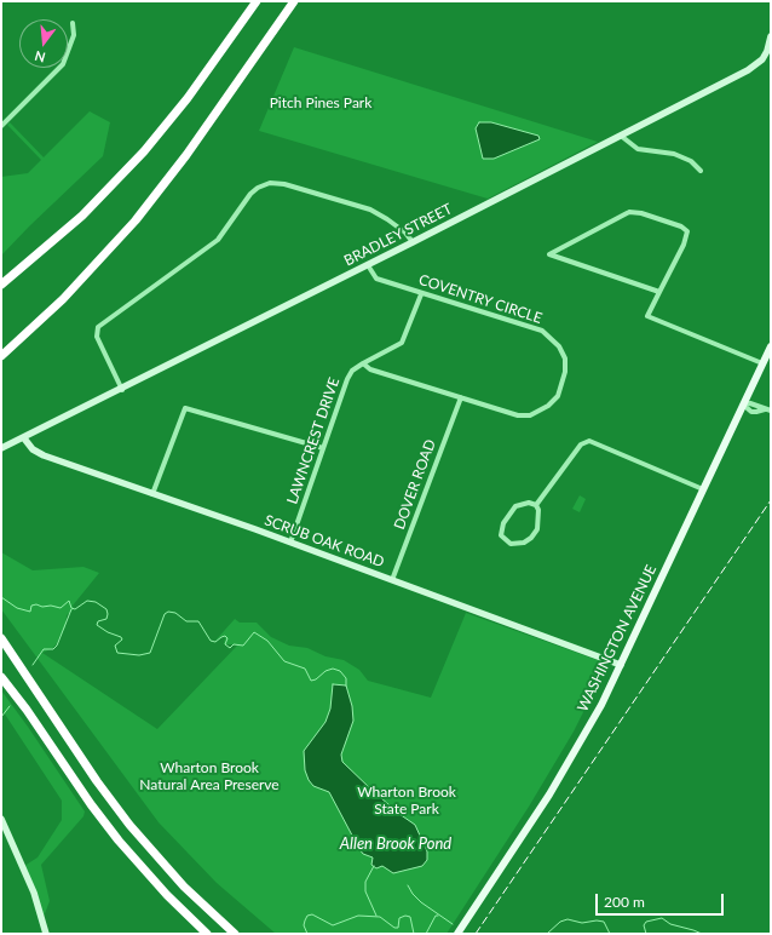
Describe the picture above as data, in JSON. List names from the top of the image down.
{
  "streets": {
    "main road": ["WASHINGTON AVENUE"],
    "street": [
      "BRADLEY STREET",
      "COVENTRY CIRCLE",
      "LAWNCREST DRIVE",
      "DOVER ROAD",
      "SCRUB OAK ROAD"
    ]
  },
  "crossings": [
    ["BRADLEY STREET", "COVENTRY CIRCLE"],
    ["BRADLEY STREET", "SCRUB OAK ROAD"],
    ["COVENTRY CIRCLE", "LAWNCREST DRIVE"],
    ["COVENTRY CIRCLE", "DOVER ROAD"],
    ["LAWNCREST DRIVE", "SCRUB OAK ROAD"],
    ["DOVER ROAD", "SCRUB OAK ROAD"],
    ["SCRUB OAK ROAD", "WASHINGTON AVENUE"]
  ],
  "water": ["Allen Brook Pond"],
  "parks": ["Pitch Pines Park", "Wharton Brook Natural Area Preserve", "Wharton Brook State Park"],
  "scale_bar": "200 m",
  "north": "bottom"
}
